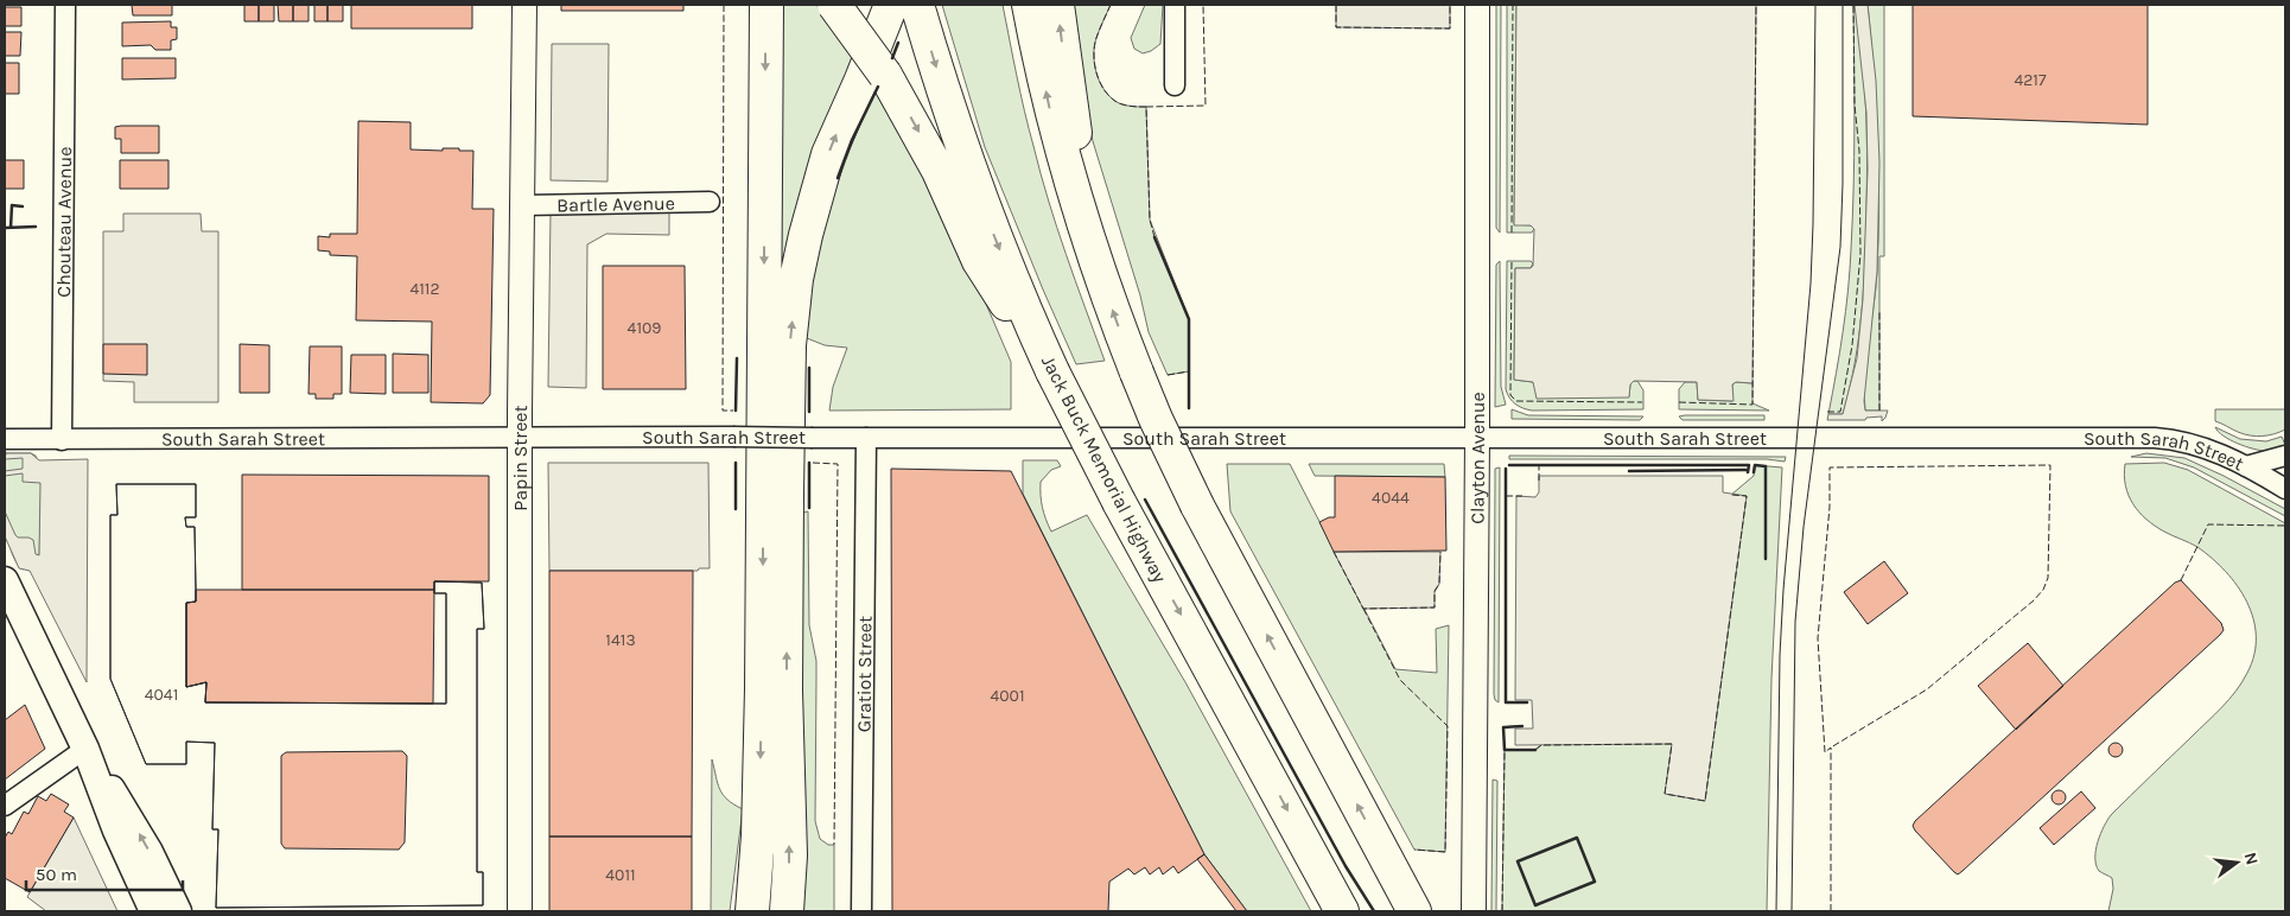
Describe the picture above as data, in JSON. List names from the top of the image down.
{
  "streets": {
    "highway": ["Jack Buck Memorial Highway"],
    "street": [
      "Bartle Avenue",
      "Chouteau Avenue",
      "South Sarah Street",
      "Papin Street",
      "Clayton Avenue",
      "Gratiot Street"
    ]
  },
  "crossings": [
    ["Bartle Avenue", "Papin Street"],
    ["Chouteau Avenue", "South Sarah Street"],
    ["South Sarah Street", "Papin Street"],
    ["South Sarah Street", "Clayton Avenue"],
    ["South Sarah Street", "Gratiot Street"]
  ],
  "house_numbers": [
    "4217",
    "4112",
    "4109",
    "4044",
    "1413",
    "4041",
    "4001",
    "4011"
  ],
  "scale_bar": "50 m",
  "north": "right"
}
